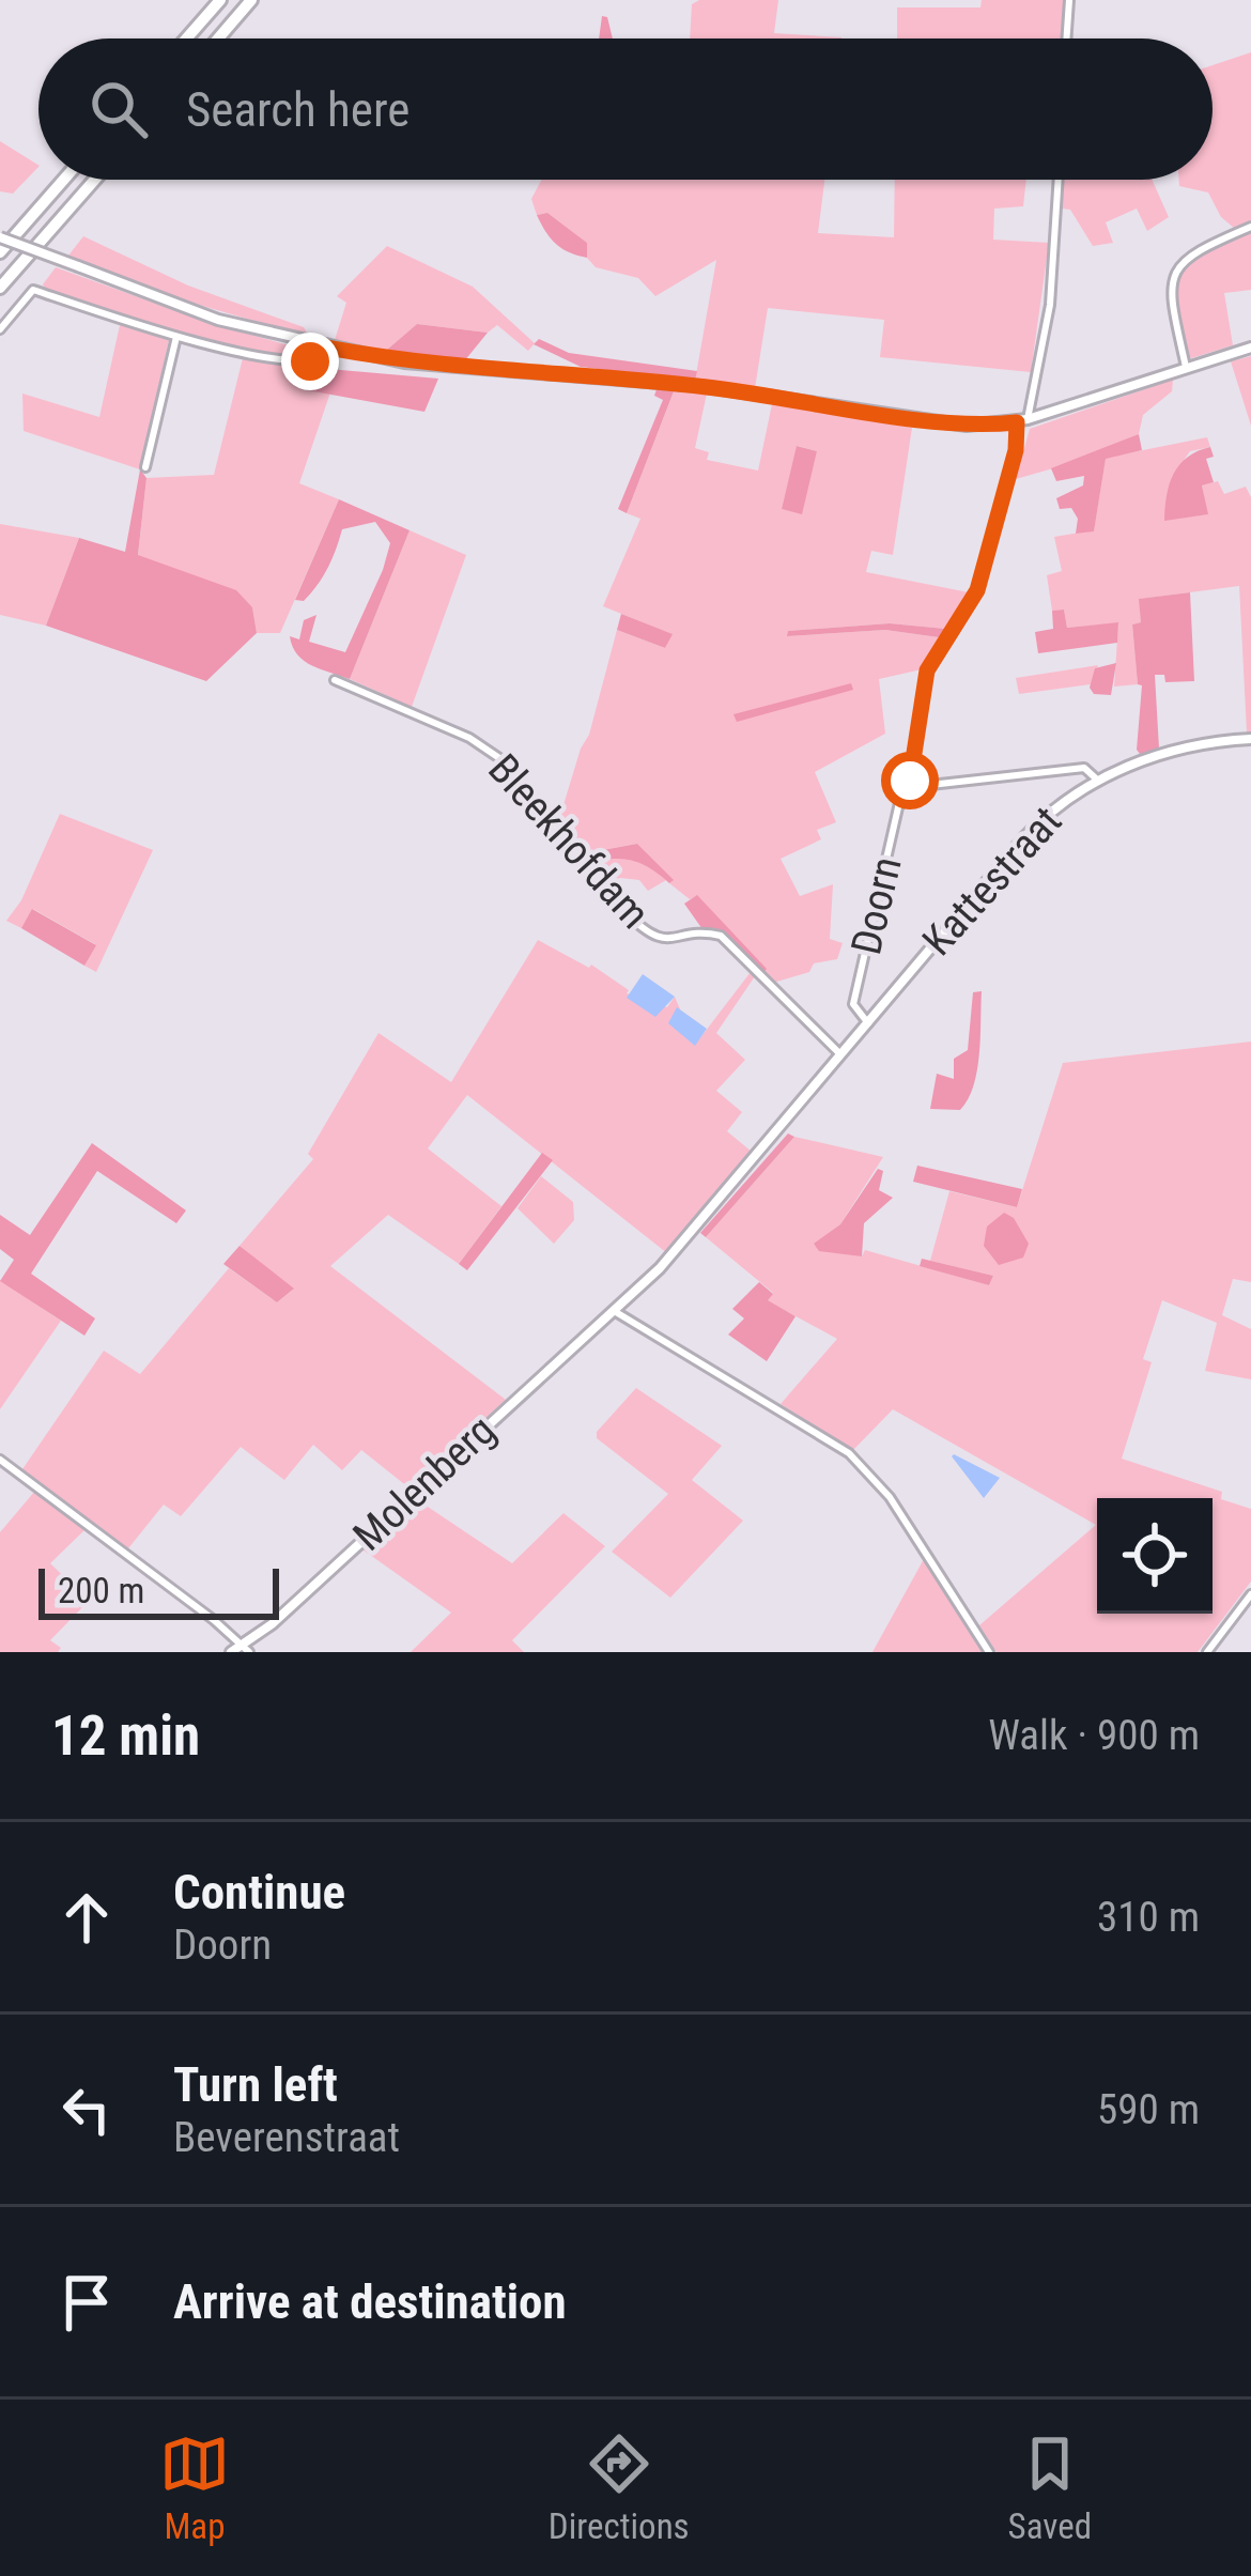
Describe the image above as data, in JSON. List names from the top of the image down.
{
  "streets": {
    "street": [
      "Bleekhofdam",
      "Kattestraat",
      "Doorn",
      "Molenberg"
    ]
  },
  "crossings": [
    ["Bleekhofdam", "Kattestraat"],
    ["Kattestraat", "Doorn"]
  ],
  "scale_bar": "200 m",
  "page": {
    "search": "Search here",
    "scale": "200 m",
    "heading": ["12 min", "Walk · 900 m"],
    "list": [
      ["Continue", "Doorn", "310 m"],
      ["Turn left", "Beverenstraat", "590 m"],
      "Arrive at destination"
    ],
    "nav": ["Map", "Directions", "Saved"]
  }
}
